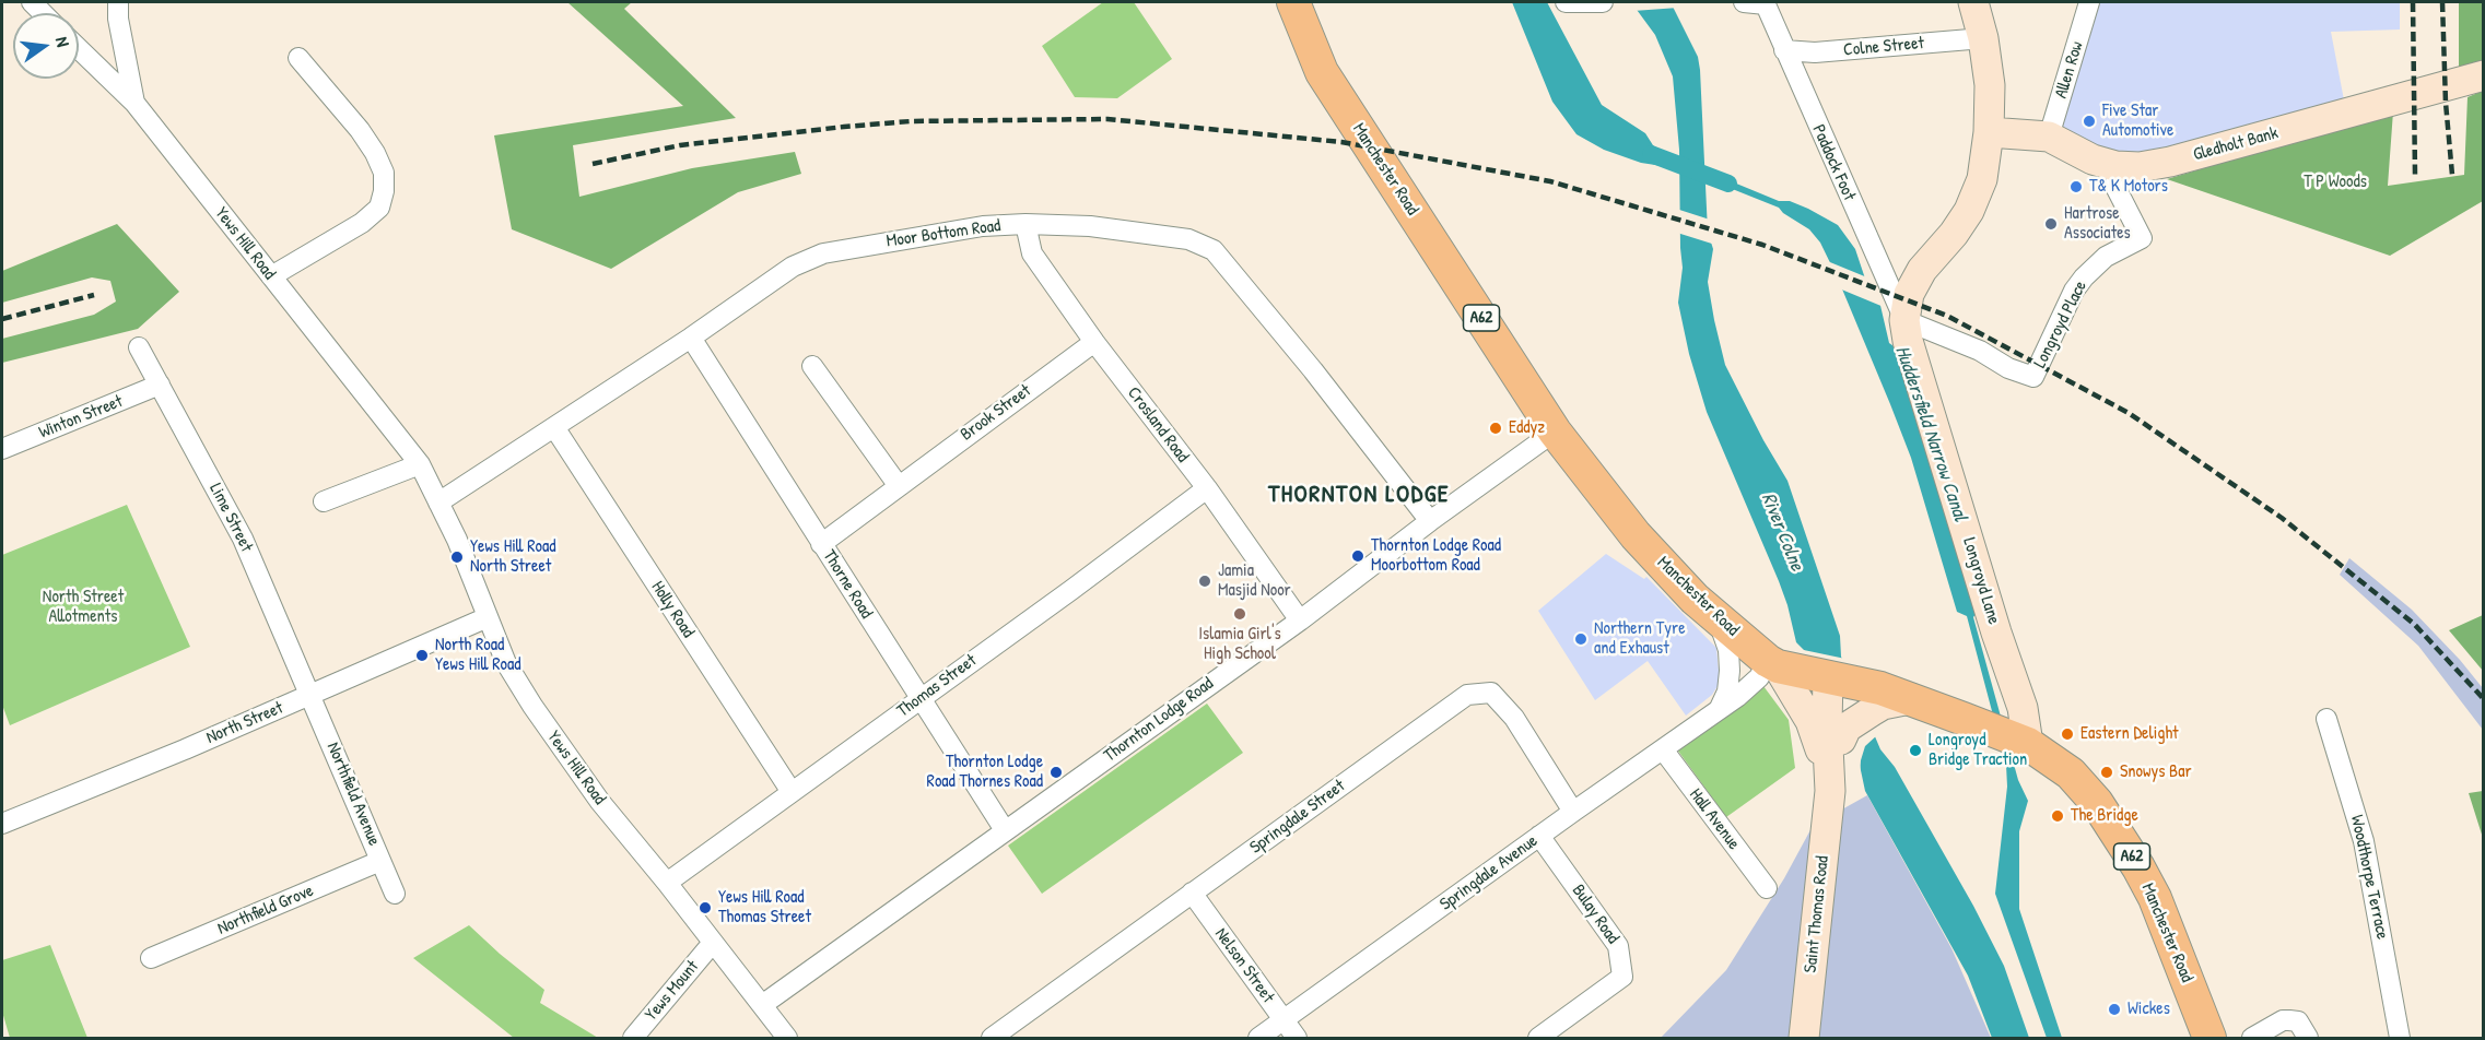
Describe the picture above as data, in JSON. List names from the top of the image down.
{
  "streets": {
    "main road": ["Manchester Road", "A62"],
    "street": [
      "Colne Street",
      "Allen Row",
      "Gledholt Bank",
      "Paddock Foot",
      "Moor Bottom Road",
      "Yews Hill Road",
      "Longroyd Place",
      "Brook Street",
      "Winton Street",
      "Crosland Road",
      "Lime Street",
      "Longroyd Lane",
      "Thorne Road",
      "Holly Road",
      "Thomas Street",
      "Thornton Lodge Road",
      "North Street",
      "Northfield Avenue",
      "Springdale Street",
      "Hall Avenue",
      "Springdale Avenue",
      "Woodthorpe Terrace",
      "Northfield Grove",
      "Bulay Road",
      "Saint Thomas Road",
      "Nelson Street",
      "Yews Mount"
    ]
  },
  "crossings": [
    ["Colne Street", "Paddock Foot"],
    ["Colne Street", "Longroyd Lane"],
    ["Allen Row", "Gledholt Bank"],
    ["Gledholt Bank", "Longroyd Place"],
    ["Gledholt Bank", "Longroyd Lane"],
    ["Paddock Foot", "Longroyd Place"],
    ["Paddock Foot", "Longroyd Lane"],
    ["Manchester Road", "Longroyd Lane"],
    ["Manchester Road", "Thornton Lodge Road"],
    ["Manchester Road", "Springdale Avenue"],
    ["Manchester Road", "Saint Thomas Road"],
    ["Moor Bottom Road", "Yews Hill Road"],
    ["Moor Bottom Road", "Crosland Road"],
    ["Moor Bottom Road", "Thorne Road"],
    ["Moor Bottom Road", "Holly Road"],
    ["Moor Bottom Road", "Thornton Lodge Road"],
    ["Yews Hill Road", "Thomas Street"],
    ["Yews Hill Road", "Thornton Lodge Road"],
    ["Yews Hill Road", "North Street"],
    ["Yews Hill Road", "Yews Mount"],
    ["Longroyd Place", "Longroyd Lane"],
    ["Brook Street", "Crosland Road"],
    ["Brook Street", "Thorne Road"],
    ["Winton Street", "Lime Street"],
    ["Crosland Road", "Thomas Street"],
    ["Crosland Road", "Thornton Lodge Road"],
    ["Lime Street", "North Street"],
    ["Lime Street", "Northfield Avenue"],
    ["Thorne Road", "Thomas Street"],
    ["Thorne Road", "Thornton Lodge Road"],
    ["Holly Road", "Thomas Street"],
    ["North Street", "Northfield Avenue"],
    ["Northfield Avenue", "Northfield Grove"],
    ["Springdale Street", "Springdale Avenue"],
    ["Springdale Street", "Nelson Street"],
    ["Hall Avenue", "Springdale Avenue"],
    ["Springdale Avenue", "Bulay Road"],
    ["Springdale Avenue", "Nelson Street"]
  ],
  "districts": ["THORNTON LODGE"],
  "water": ["Huddersfield Narrow Canal", "River Colne"],
  "parks": ["T P Woods", "North Street Allotments"],
  "places": [
    "Five Star Automotive",
    "T& K Motors",
    "Hartrose Associates",
    "Eddyz",
    "Thornton Lodge Road Moorbottom Road",
    "Yews Hill Road North Street",
    "Jamia Masjid Noor",
    "Islamia Girl's High School",
    "Northern Tyre and Exhaust",
    "North Road Yews Hill Road",
    "Eastern Delight",
    "Longroyd Bridge Traction",
    "Thornton Lodge Road Thornes Road",
    "Snowys Bar",
    "The Bridge",
    "Yews Hill Road Thomas Street",
    "Wickes"
  ],
  "north": "right"
}
